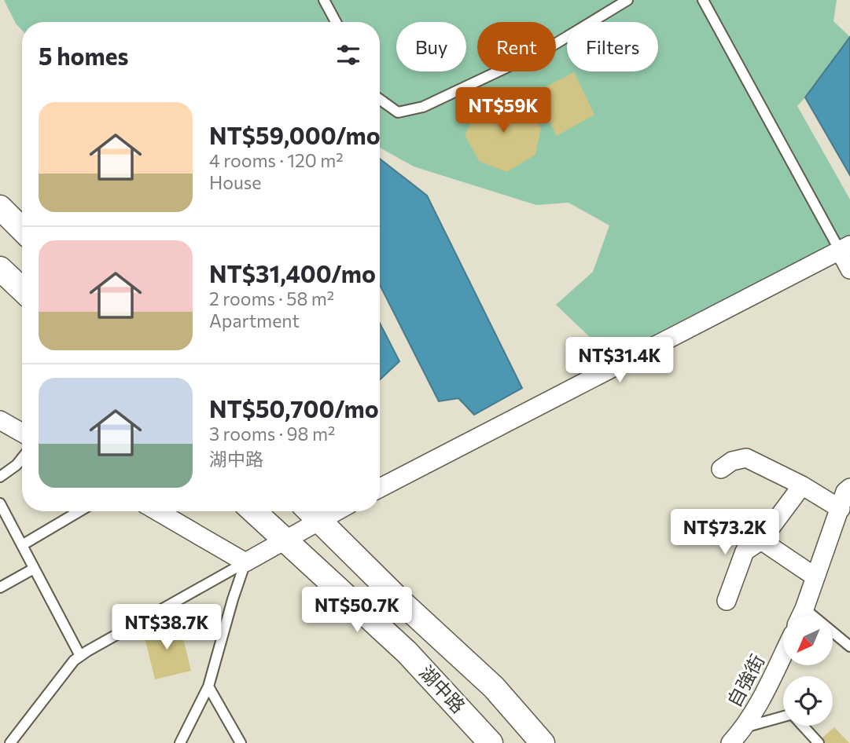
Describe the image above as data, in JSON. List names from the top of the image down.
{
  "streets": {
    "street": ["自強街", "湖中路"]
  },
  "north": "bottom left",
  "page": {
    "chip": ["Buy", "Rent", "Filters"],
    "heading": "5 homes",
    "price": [
      "NT$59K",
      "NT$31.4K",
      "NT$73.2K",
      "NT$50.7K",
      "NT$38.7K"
    ],
    "list": [
      {
        "name": "NT$59,000/mo",
        "note": "4 rooms · 120 m² · House"
      },
      {
        "name": "NT$31,400/mo",
        "note": "2 rooms · 58 m² · Apartment"
      },
      {
        "name": "NT$50,700/mo",
        "note": "3 rooms · 98 m² · 湖中路"
      }
    ]
  }
}
